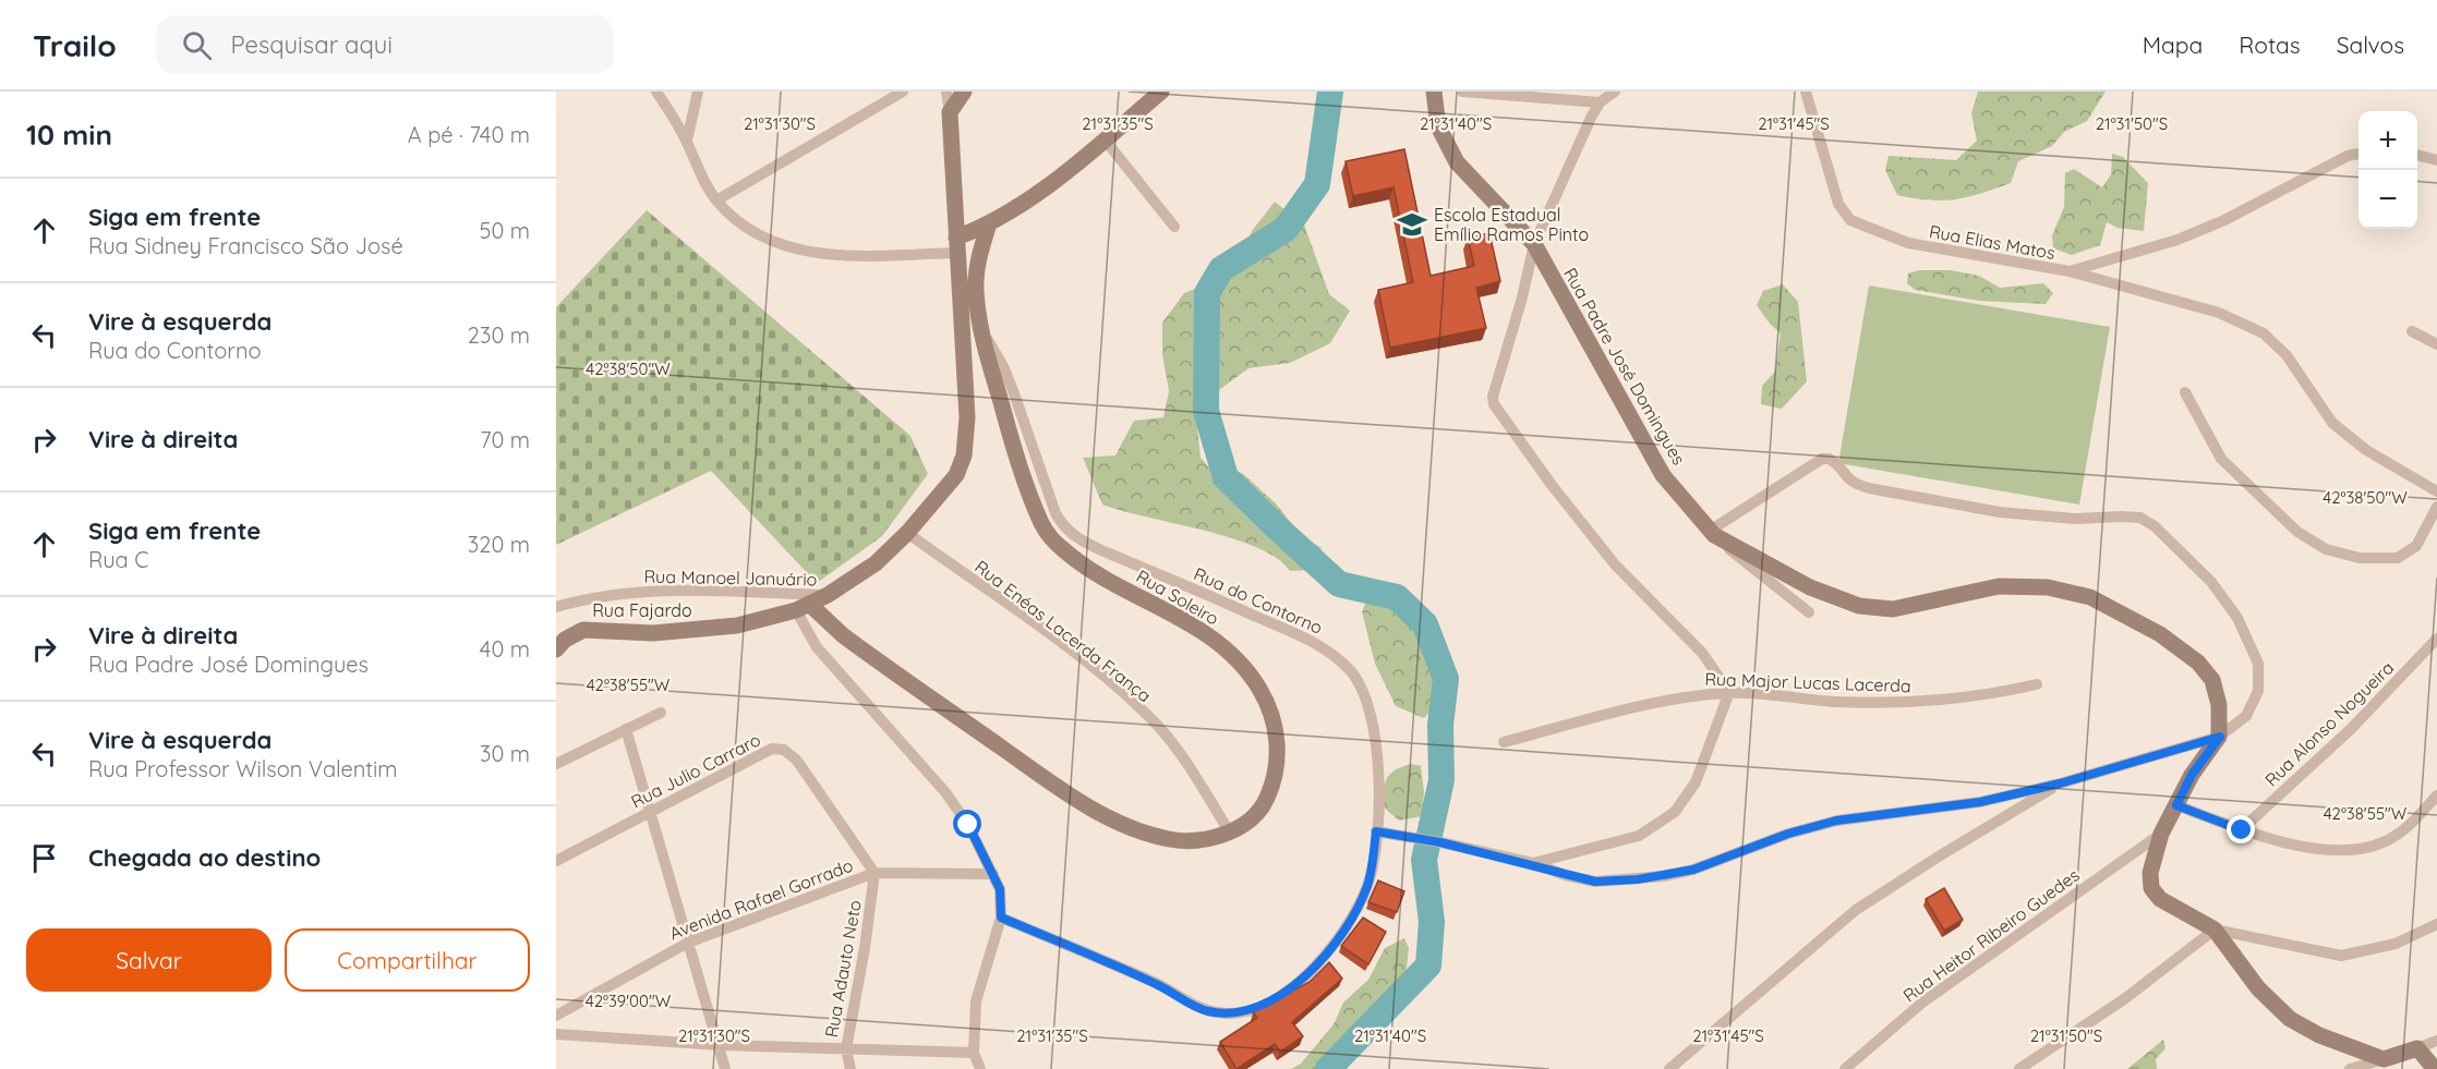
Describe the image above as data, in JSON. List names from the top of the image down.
{
  "streets": {
    "street": [
      "Rua Elias Matos",
      "Rua Padre José Domingues",
      "Rua Manoel Januário",
      "Rua Soleiro",
      "Rua do Contorno",
      "Rua Fajardo",
      "Rua Enéas Lacerda França",
      "Rua Major Lucas Lacerda",
      "Rua Alonso Nogueira",
      "Rua Julio Carraro",
      "Avenida Rafael Gorrado",
      "Rua Heitor Ribeiro Guedes",
      "Rua Adauto Neto"
    ]
  },
  "crossings": [
    ["Rua Manoel Januário", "Rua Fajardo"],
    ["Rua Soleiro", "Rua do Contorno"],
    ["Rua Soleiro", "Rua Fajardo"],
    ["Rua Soleiro", "Rua Enéas Lacerda França"],
    ["Rua Fajardo", "Rua Enéas Lacerda França"],
    ["Rua Julio Carraro", "Avenida Rafael Gorrado"],
    ["Rua Julio Carraro", "Rua Adauto Neto"],
    ["Avenida Rafael Gorrado", "Rua Adauto Neto"]
  ],
  "places": {
    "school or university": ["Escola Estadual Emílio Ramos Pinto"]
  },
  "page": {
    "header": "Trailo",
    "search": "Pesquisar aqui",
    "nav": ["Mapa", "Rotas", "Salvos"],
    "heading": ["10 min", "A pé · 740 m"],
    "map_buttons": ["+", "−"],
    "list": [
      ["Siga em frente", "Rua Sidney Francisco São José", "50 m"],
      ["Vire à esquerda", "Rua do Contorno", "230 m"],
      ["Vire à direita", "70 m"],
      ["Siga em frente", "Rua C", "320 m"],
      ["Vire à direita", "Rua Padre José Domingues", "40 m"],
      ["Vire à esquerda", "Rua Professor Wilson Valentim", "30 m"],
      "Chegada ao destino"
    ],
    "buttons": ["Salvar", "Compartilhar"]
  },
  "coordinates": [
    "21°31'30\"S",
    "21°31'35\"S",
    "21°31'40\"S",
    "21°31'45\"S",
    "21°31'50\"S",
    "42°38'50\"W",
    "42°38'55\"W",
    "42°39'00\"W"
  ]
}
